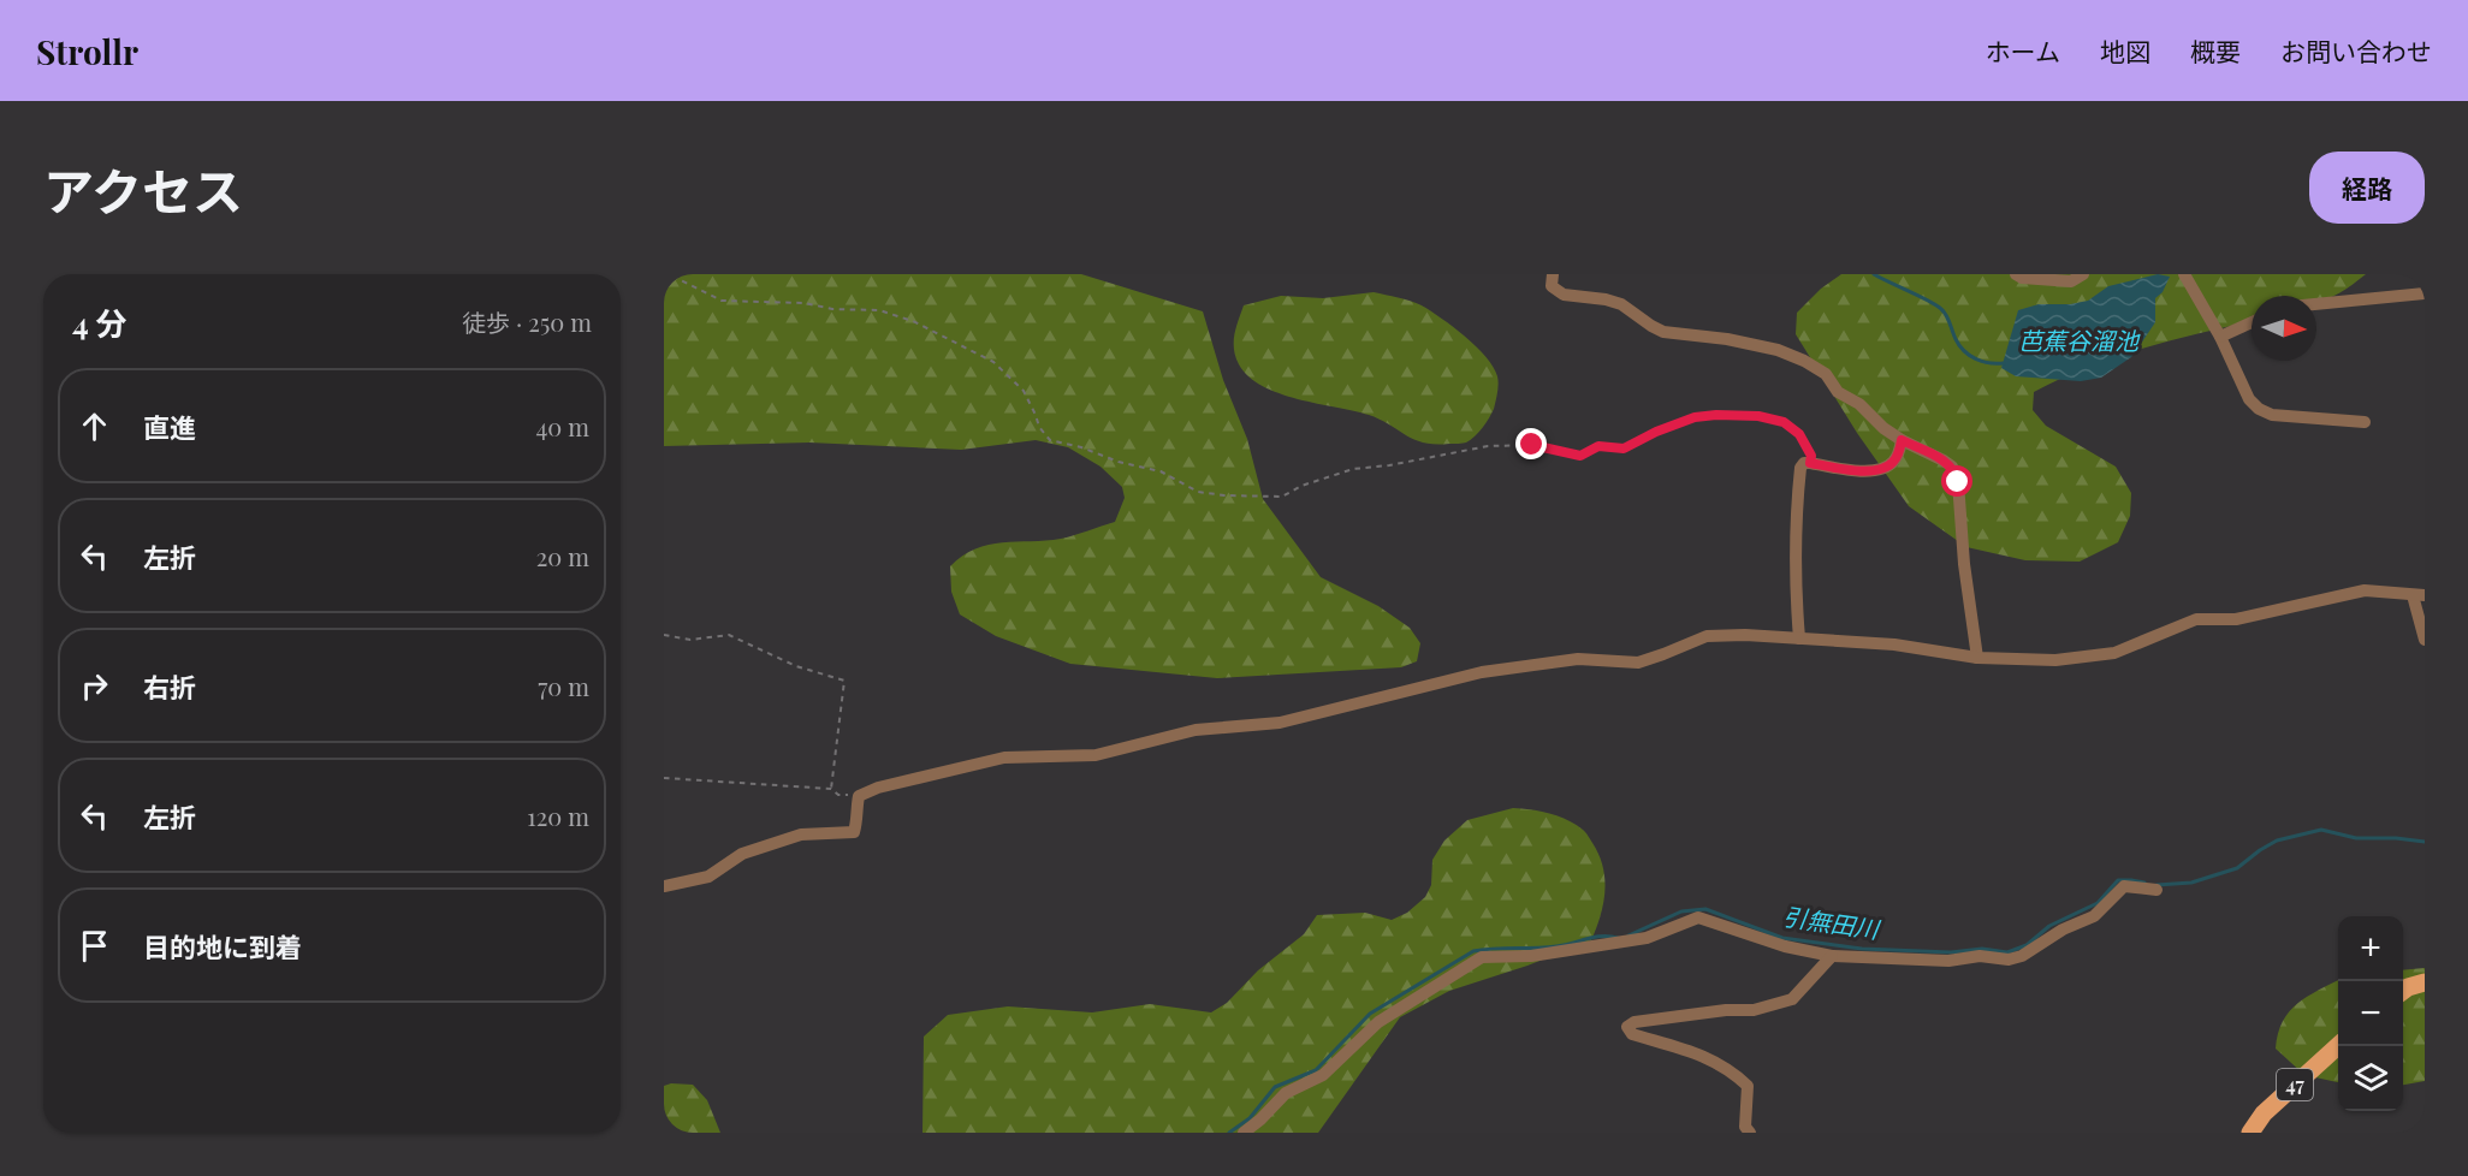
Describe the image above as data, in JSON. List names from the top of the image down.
{
  "streets": {
    "main road": ["47"]
  },
  "water": ["芭蕉谷溜池", "引無田川"],
  "north": "right",
  "page": {
    "header": "Strollr",
    "nav": [
      "ホーム",
      "地図",
      "概要",
      "お問い合わせ"
    ],
    "title": "アクセス",
    "buttons": "経路",
    "heading": ["4 分", "徒歩 · 250 m"],
    "list": [
      ["直進", "40 m"],
      ["左折", "20 m"],
      ["右折", "70 m"],
      ["左折", "120 m"],
      "目的地に到着"
    ],
    "map_buttons": ["+", "−"]
  }
}
